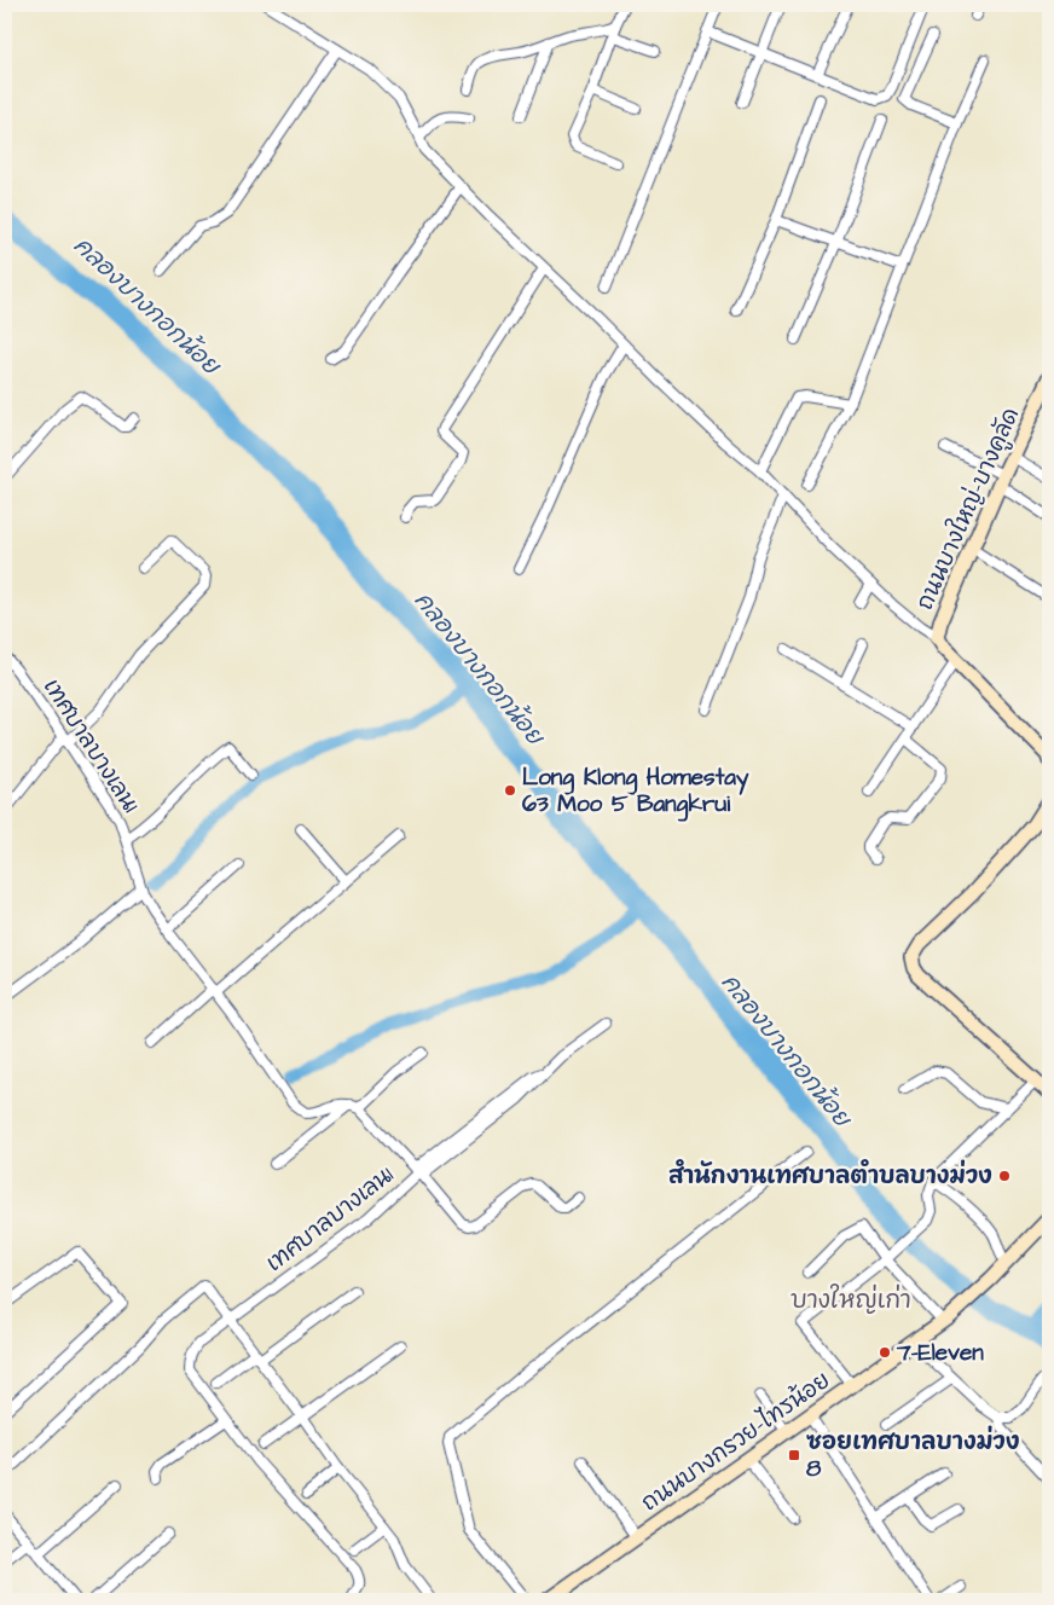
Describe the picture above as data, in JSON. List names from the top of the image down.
{
  "streets": {
    "street": ["ถนนบางใหญ่-บางคูลัด", "เทศบาลบางเลน1", "ถนนบางกรวย-ไทรน้อย"]
  },
  "districts": ["บางใหญ่เก่า"],
  "water": ["คลองบางกอกน้อย"],
  "places": {
    "other": ["Long Klong Homestay 63 Moo 5 Bangkrui", "สํานักงานเทศบาลตําบลบางม่วง", "7-Eleven"],
    "transit": ["ซอยเทศบาลบางม่วง 8"]
  }
}
